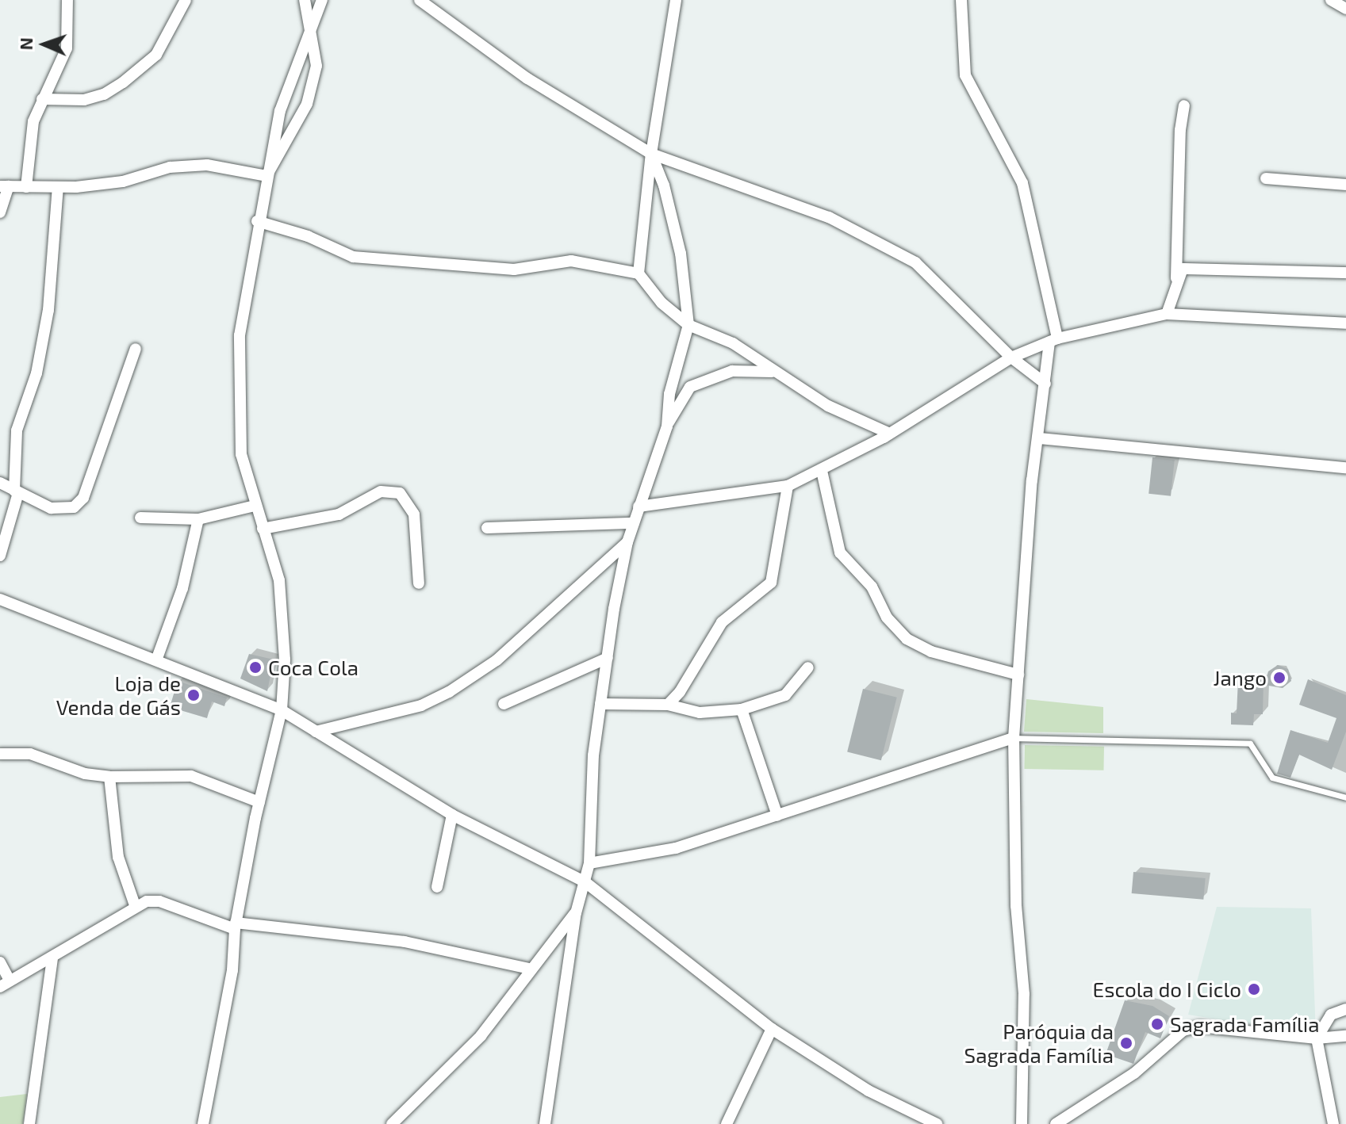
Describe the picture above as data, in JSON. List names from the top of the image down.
{
  "places": [
    "Coca Cola",
    "Jango",
    "Loja de Venda de Gás",
    "Escola do I Ciclo",
    "Sagrada Família",
    "Paróquia da Sagrada Família"
  ],
  "north": "left"
}
